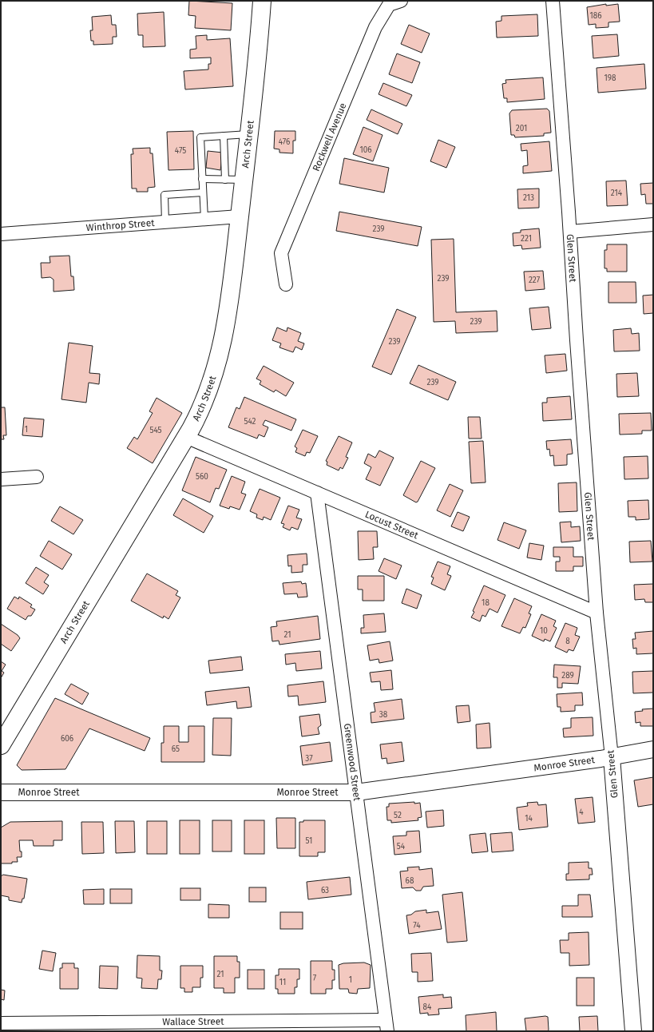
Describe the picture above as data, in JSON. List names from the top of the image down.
{
  "streets": {
    "main road": ["Arch Street"],
    "street": [
      "Rockwell Avenue",
      "Winthrop Street",
      "Glen Street",
      "Locust Street",
      "Greenwood Street",
      "Monroe Street",
      "Wallace Street"
    ]
  },
  "crossings": [
    ["Arch Street", "Winthrop Street"],
    ["Arch Street", "Locust Street"],
    ["Glen Street", "Locust Street"],
    ["Glen Street", "Monroe Street"],
    ["Locust Street", "Greenwood Street"],
    ["Greenwood Street", "Monroe Street"],
    ["Greenwood Street", "Wallace Street"]
  ],
  "house_numbers": [
    "186",
    "198",
    "201",
    "476",
    "106",
    "475",
    "214",
    "213",
    "239",
    "221",
    "239",
    "227",
    "239",
    "239",
    "239",
    "542",
    "1",
    "545",
    "560",
    "18",
    "10",
    "21",
    "8",
    "289",
    "38",
    "606",
    "65",
    "37",
    "4",
    "52",
    "14",
    "51",
    "54",
    "68",
    "63",
    "74",
    "21",
    "7",
    "1",
    "11",
    "84"
  ]
}
